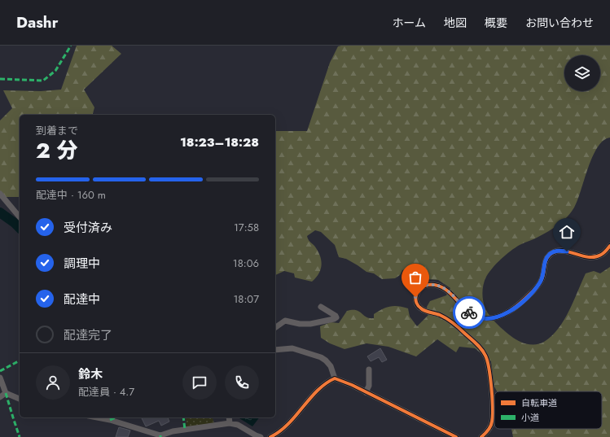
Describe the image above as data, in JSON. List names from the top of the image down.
{
  "legend": ["自転車道", "小道"],
  "page": {
    "header": "Dashr",
    "nav": [
      "ホーム",
      "地図",
      "概要",
      "お問い合わせ"
    ],
    "heading": ["2 分", "到着まで", "18:23–18:28"],
    "panel": ["鈴木", "配達員 · 4.7"],
    "bar": "配達中 · 160 m",
    "list": [
      ["受付済み", "17:58"],
      ["調理中", "18:06"],
      ["配達中", "18:07"],
      "配達完了"
    ]
  }
}
